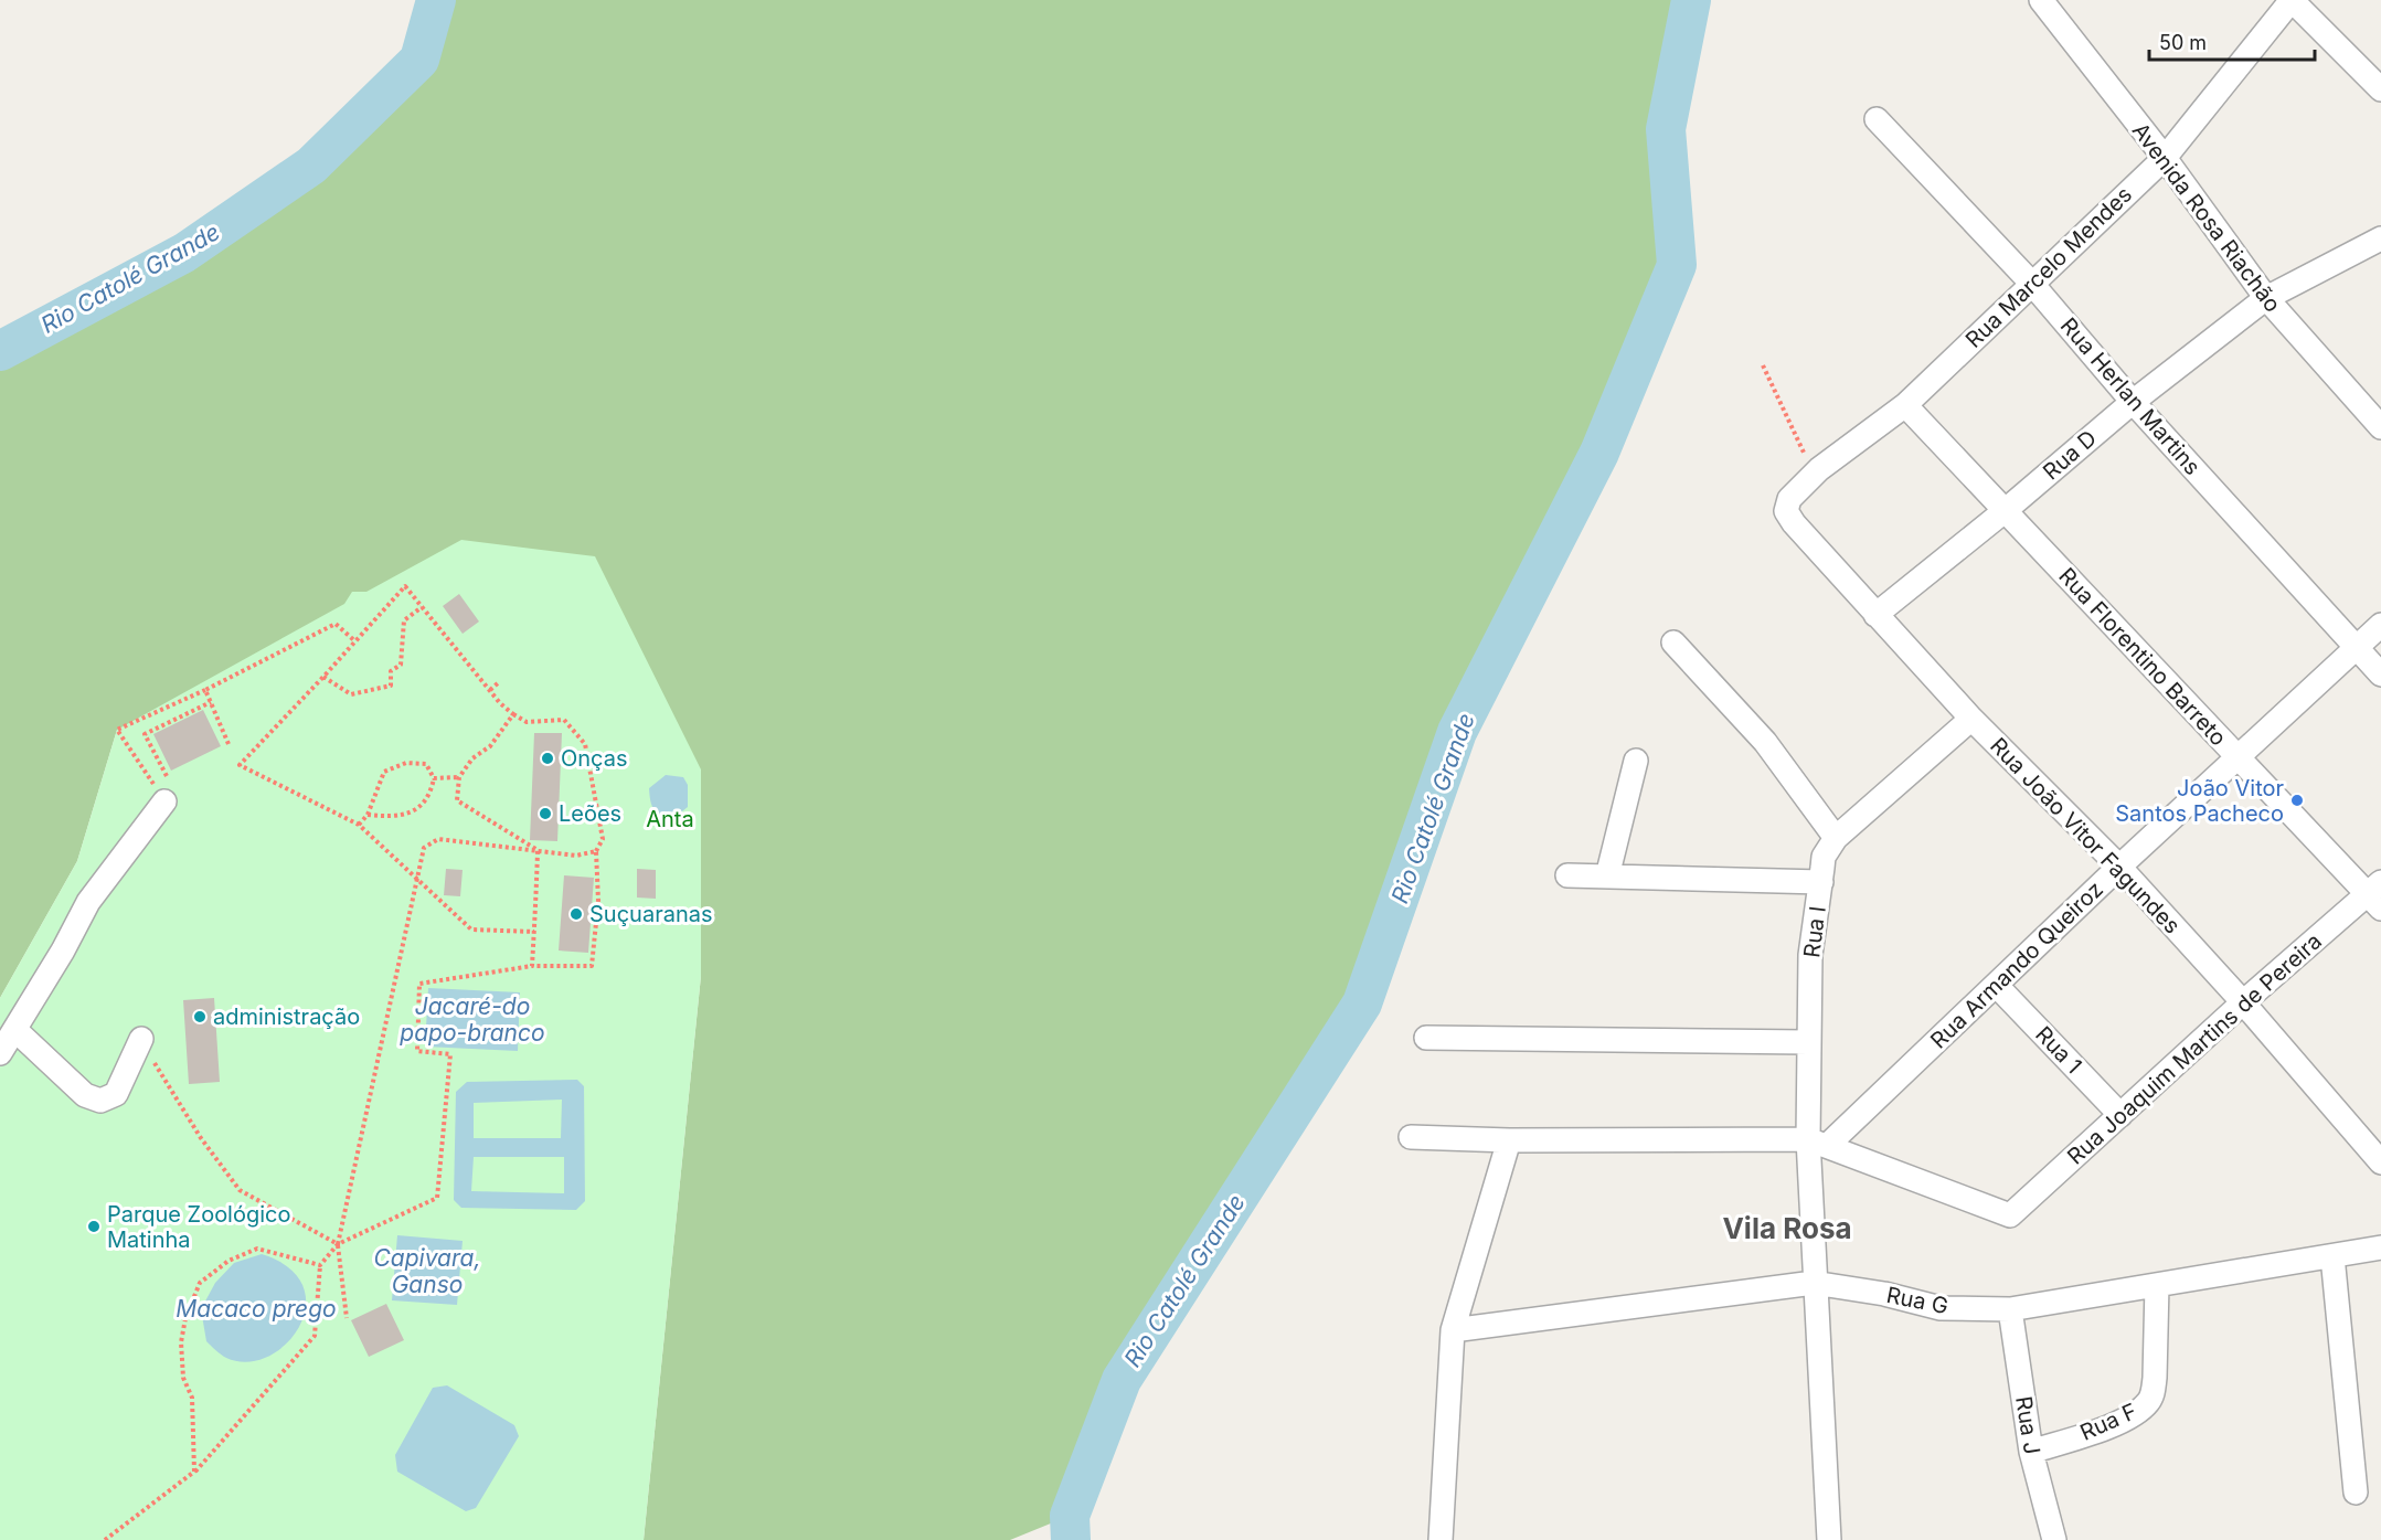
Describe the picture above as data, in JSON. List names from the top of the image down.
{
  "streets": {
    "street": [
      "Avenida Rosa Riachão",
      "Rua Marcelo Mendes",
      "Rua Herlan Martins",
      "Rua D",
      "Rua Florentino Barreto",
      "Rua João Vitor Fagundes",
      "Rua I",
      "Rua Armando Queiroz",
      "Rua Joaquim Martins de Pereira",
      "Rua 1",
      "Rua G",
      "Rua F",
      "Rua J"
    ]
  },
  "crossings": [
    ["Avenida Rosa Riachão", "Rua Marcelo Mendes"],
    ["Avenida Rosa Riachão", "Rua D"],
    ["Rua Marcelo Mendes", "Rua Herlan Martins"],
    ["Rua Marcelo Mendes", "Rua Florentino Barreto"],
    ["Rua Marcelo Mendes", "Rua João Vitor Fagundes"],
    ["Rua Herlan Martins", "Rua D"],
    ["Rua Herlan Martins", "Rua Armando Queiroz"],
    ["Rua D", "Rua Florentino Barreto"],
    ["Rua D", "Rua João Vitor Fagundes"],
    ["Rua Florentino Barreto", "Rua Armando Queiroz"],
    ["Rua Florentino Barreto", "Rua Joaquim Martins de Pereira"],
    ["Rua João Vitor Fagundes", "Rua Armando Queiroz"],
    ["Rua João Vitor Fagundes", "Rua Joaquim Martins de Pereira"],
    ["Rua I", "Rua Armando Queiroz"],
    ["Rua I", "Rua Joaquim Martins de Pereira"],
    ["Rua I", "Rua G"],
    ["Rua Armando Queiroz", "Rua Joaquim Martins de Pereira"],
    ["Rua Armando Queiroz", "Rua 1"],
    ["Rua Joaquim Martins de Pereira", "Rua 1"],
    ["Rua G", "Rua F"],
    ["Rua G", "Rua J"],
    ["Rua F", "Rua J"]
  ],
  "districts": ["Vila Rosa"],
  "water": [
    "Rio Catolé Grande",
    "Jacaré-do papo-branco",
    "Capivara, Ganso",
    "Macaco prego"
  ],
  "parks": ["Anta"],
  "places": [
    "Onças",
    "João Vitor Santos Pacheco",
    "Leões",
    "Suçuaranas",
    "administração",
    "Parque Zoológico Matinha"
  ],
  "scale_bar": "50 m"
}
